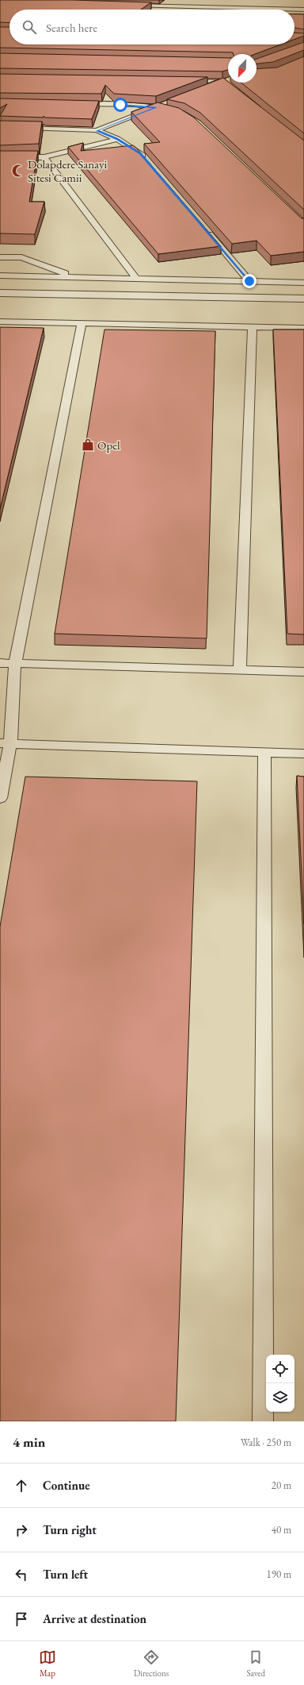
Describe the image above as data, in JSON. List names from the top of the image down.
{
  "places": {
    "mosque": ["Dolapdere Sanayi Sitesi Camii"],
    "shop": ["Opel"]
  },
  "north": "bottom left",
  "page": {
    "search": "Search here",
    "heading": ["4 min", "Walk · 250 m"],
    "list": [
      ["Continue", "20 m"],
      ["Turn right", "40 m"],
      ["Turn left", "190 m"],
      "Arrive at destination"
    ],
    "nav": ["Map", "Directions", "Saved"]
  }
}
